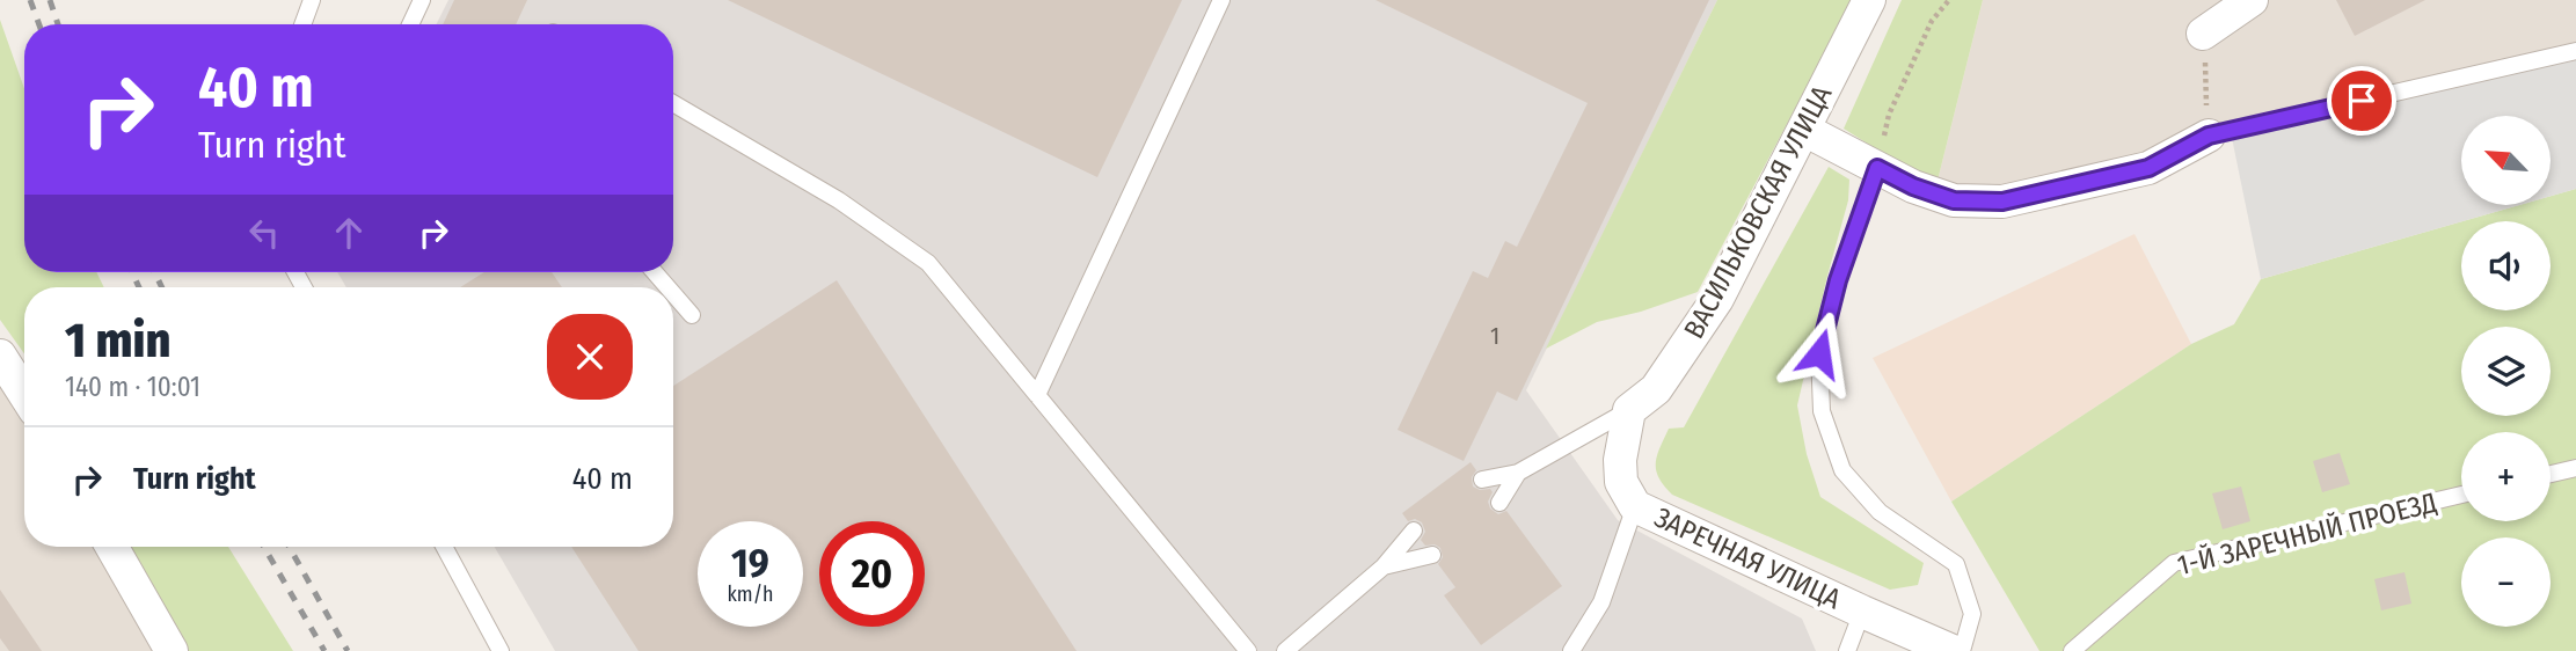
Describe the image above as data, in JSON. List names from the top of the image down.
{
  "streets": {
    "street": ["ВАСИЛЬКОВСКАЯ УЛИЦА", "ЗАРЕЧНАЯ УЛИЦА"],
    "lane": ["1-Й ЗАРЕЧНЫЙ ПРОЕЗД"]
  },
  "crossings": [
    ["ВАСИЛЬКОВСКАЯ УЛИЦА", "ЗАРЕЧНАЯ УЛИЦА"]
  ],
  "house_numbers": ["1"],
  "north": "top left",
  "page": {
    "turn": ["40 m", "Turn right"],
    "map_buttons": ["+", "−"],
    "heading": ["1 min", "140 m · 10:01"],
    "list": [
      {
        "name": "Turn right",
        "value": "40 m"
      }
    ],
    "speed": "19 km/h",
    "limit": "20"
  }
}
